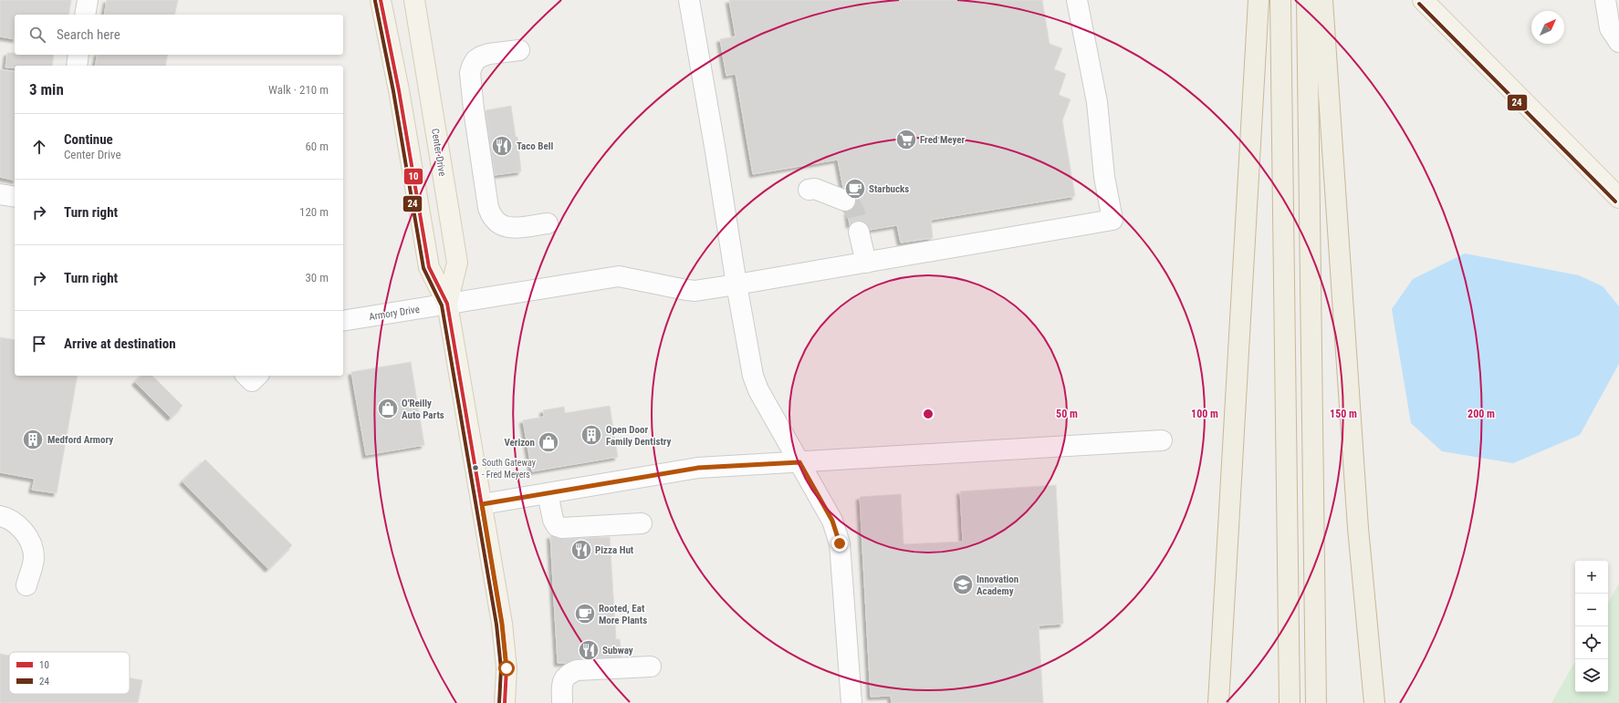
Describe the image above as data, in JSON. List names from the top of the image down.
{
  "streets": {
    "main road": ["Center Drive"],
    "street": ["Armory Drive"]
  },
  "crossings": [
    ["Center Drive", "Armory Drive"]
  ],
  "places": {
    "supermarket": ["Fred Meyer"],
    "restaurant": ["Taco Bell", "Pizza Hut", "Subway"],
    "cafe": ["Starbucks", "Rooted, Eat More Plants"],
    "shop": ["O'Reilly Auto Parts", "Verizon"],
    "building": ["Open Door Family Dentistry", "Medford Armory"],
    "other": ["South Gateway - Fred Meyers"],
    "school or university": ["Innovation Academy"]
  },
  "lines": ["transit line 10", "transit line 24"],
  "legend": ["10", "24"],
  "north": "top right",
  "page": {
    "search": "Search here",
    "heading": ["3 min", "Walk · 210 m"],
    "list": [
      ["Continue", "Center Drive", "60 m"],
      ["Turn right", "120 m"],
      ["Turn right", "30 m"],
      "Arrive at destination"
    ],
    "map_buttons": ["+", "−"]
  },
  "rings": [
    "50 m",
    "100 m",
    "150 m",
    "200 m"
  ]
}
